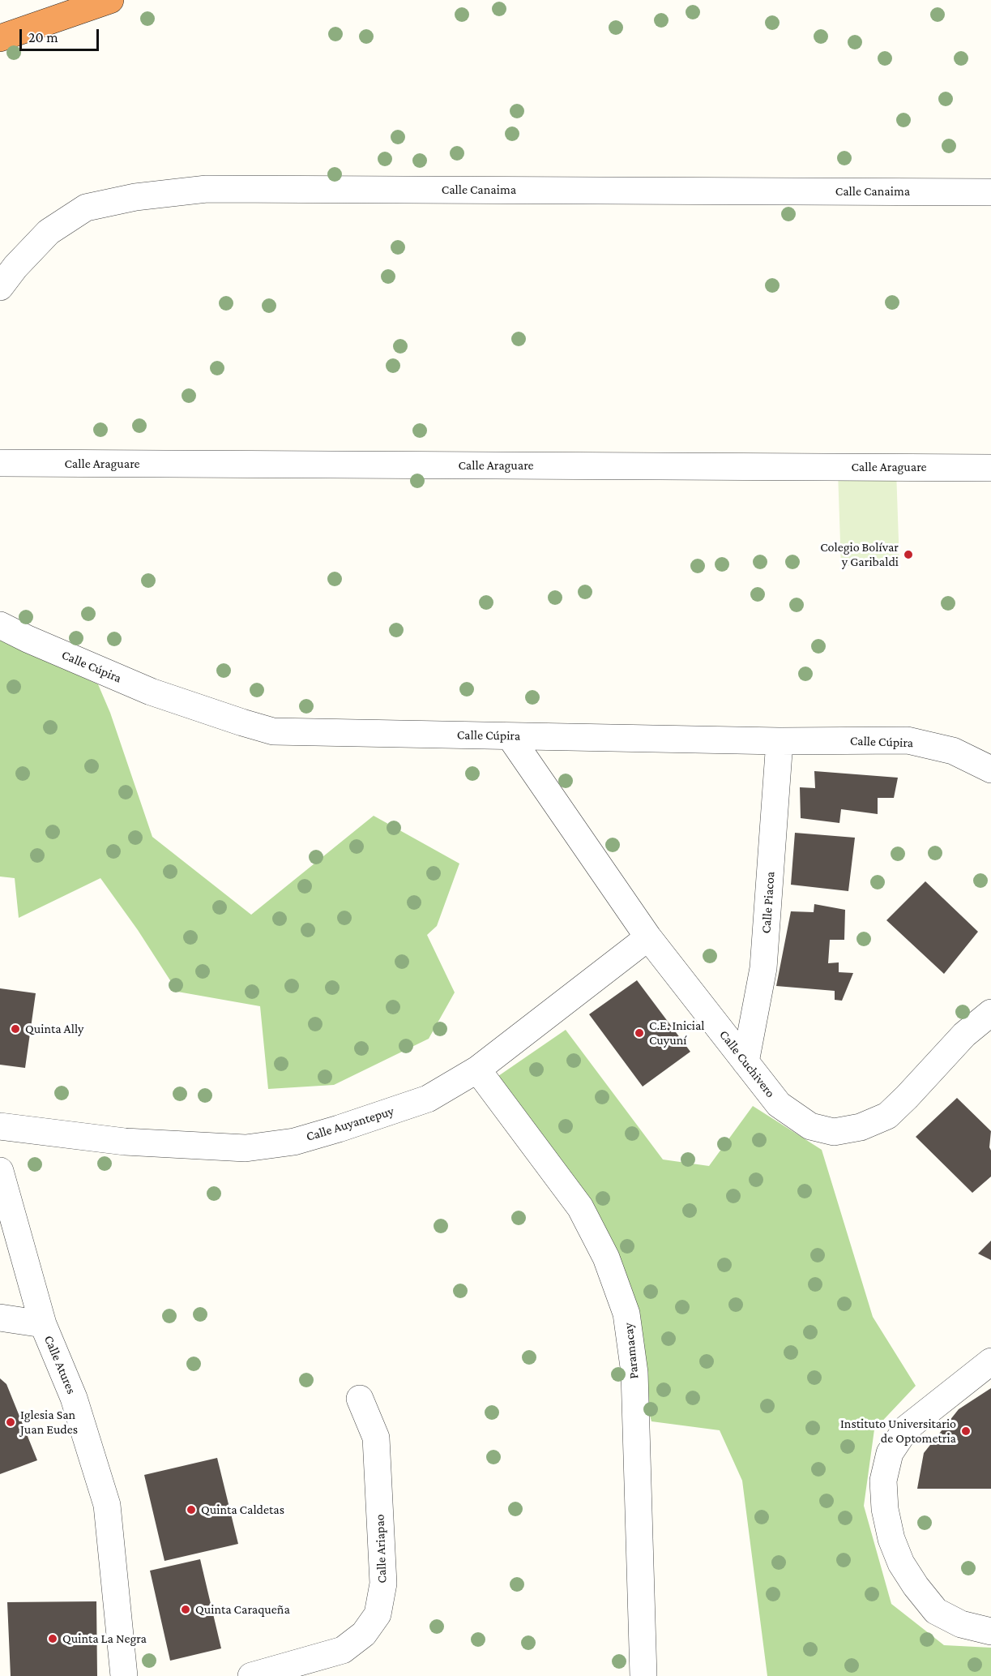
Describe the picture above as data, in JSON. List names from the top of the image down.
{
  "streets": {
    "street": [
      "Calle Canaima",
      "Calle Araguare",
      "Calle Cúpira",
      "Calle Piacoa",
      "Calle Cuchivero",
      "Calle Auyantepuy",
      "Paramacay",
      "Calle Atures",
      "Calle Ariapao"
    ]
  },
  "crossings": [
    ["Calle Cúpira", "Calle Piacoa"],
    ["Calle Cúpira", "Calle Cuchivero"],
    ["Calle Piacoa", "Calle Cuchivero"],
    ["Calle Cuchivero", "Calle Auyantepuy"],
    ["Calle Auyantepuy", "Paramacay"]
  ],
  "places": [
    "Colegio Bolívar y Garibaldi",
    "Quinta Ally",
    "C.E. Inicial Cuyuní",
    "Iglesia San Juan Eudes",
    "Instituto Universitario de Optometria",
    "Quinta Caldetas",
    "Quinta Caraqueña",
    "Quinta La Negra"
  ],
  "scale_bar": "20 m"
}
